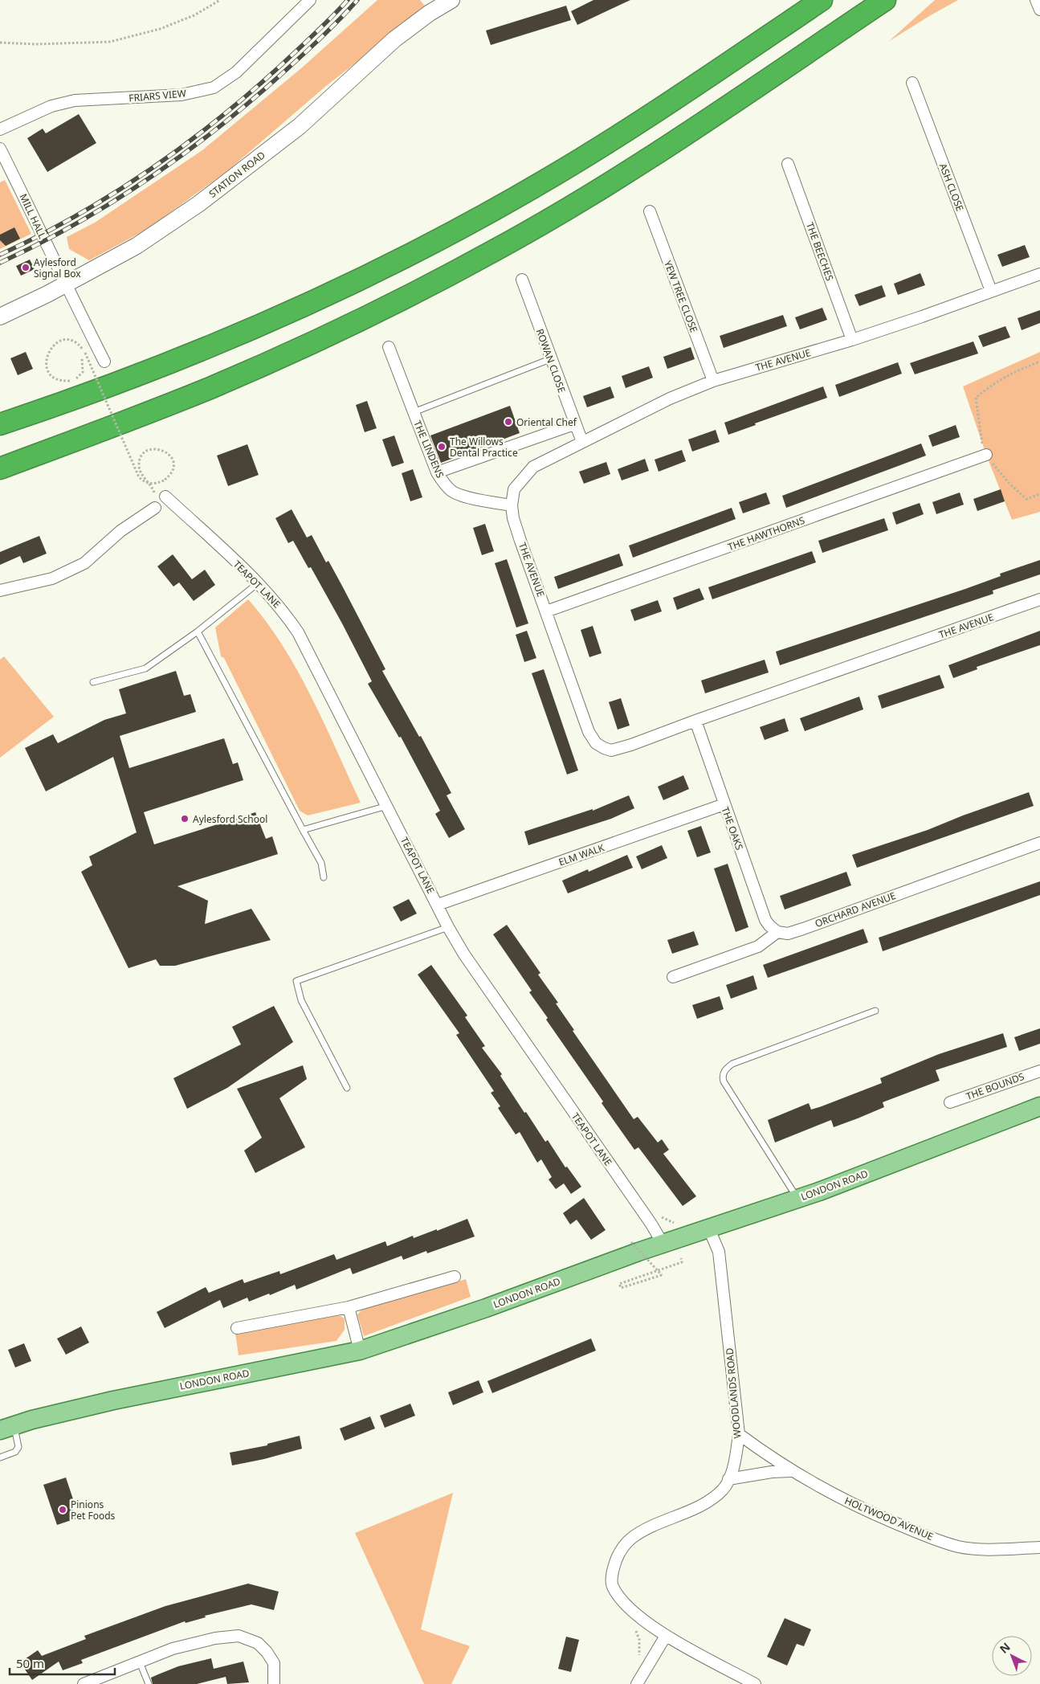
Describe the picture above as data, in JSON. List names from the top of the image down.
{
  "streets": {
    "main road": ["LONDON ROAD"],
    "street": [
      "FRIARS VIEW",
      "STATION ROAD",
      "ASH CLOSE",
      "MILL HALL",
      "THE BEECHES",
      "YEW TREE CLOSE",
      "THE AVENUE",
      "ROWAN CLOSE",
      "THE LINDENS",
      "THE HAWTHORNS",
      "TEAPOT LANE",
      "THE OAKS",
      "ELM WALK",
      "ORCHARD AVENUE",
      "THE BOUNDS",
      "WOODLANDS ROAD",
      "HOLTWOOD AVENUE"
    ]
  },
  "crossings": [
    ["STATION ROAD", "MILL HALL"],
    ["ASH CLOSE", "THE AVENUE"],
    ["THE BEECHES", "THE AVENUE"],
    ["YEW TREE CLOSE", "THE AVENUE"],
    ["THE AVENUE", "ROWAN CLOSE"],
    ["THE AVENUE", "THE LINDENS"],
    ["THE AVENUE", "THE HAWTHORNS"],
    ["THE AVENUE", "THE OAKS"],
    ["TEAPOT LANE", "ELM WALK"],
    ["TEAPOT LANE", "LONDON ROAD"],
    ["THE OAKS", "ELM WALK"],
    ["THE OAKS", "ORCHARD AVENUE"],
    ["LONDON ROAD", "WOODLANDS ROAD"],
    ["WOODLANDS ROAD", "HOLTWOOD AVENUE"]
  ],
  "places": [
    "Aylesford Signal Box",
    "Oriental Chef",
    "The Willows Dental Practice",
    "Aylesford School",
    "Pinions Pet Foods"
  ],
  "scale_bar": "50 m",
  "north": "top left"
}
